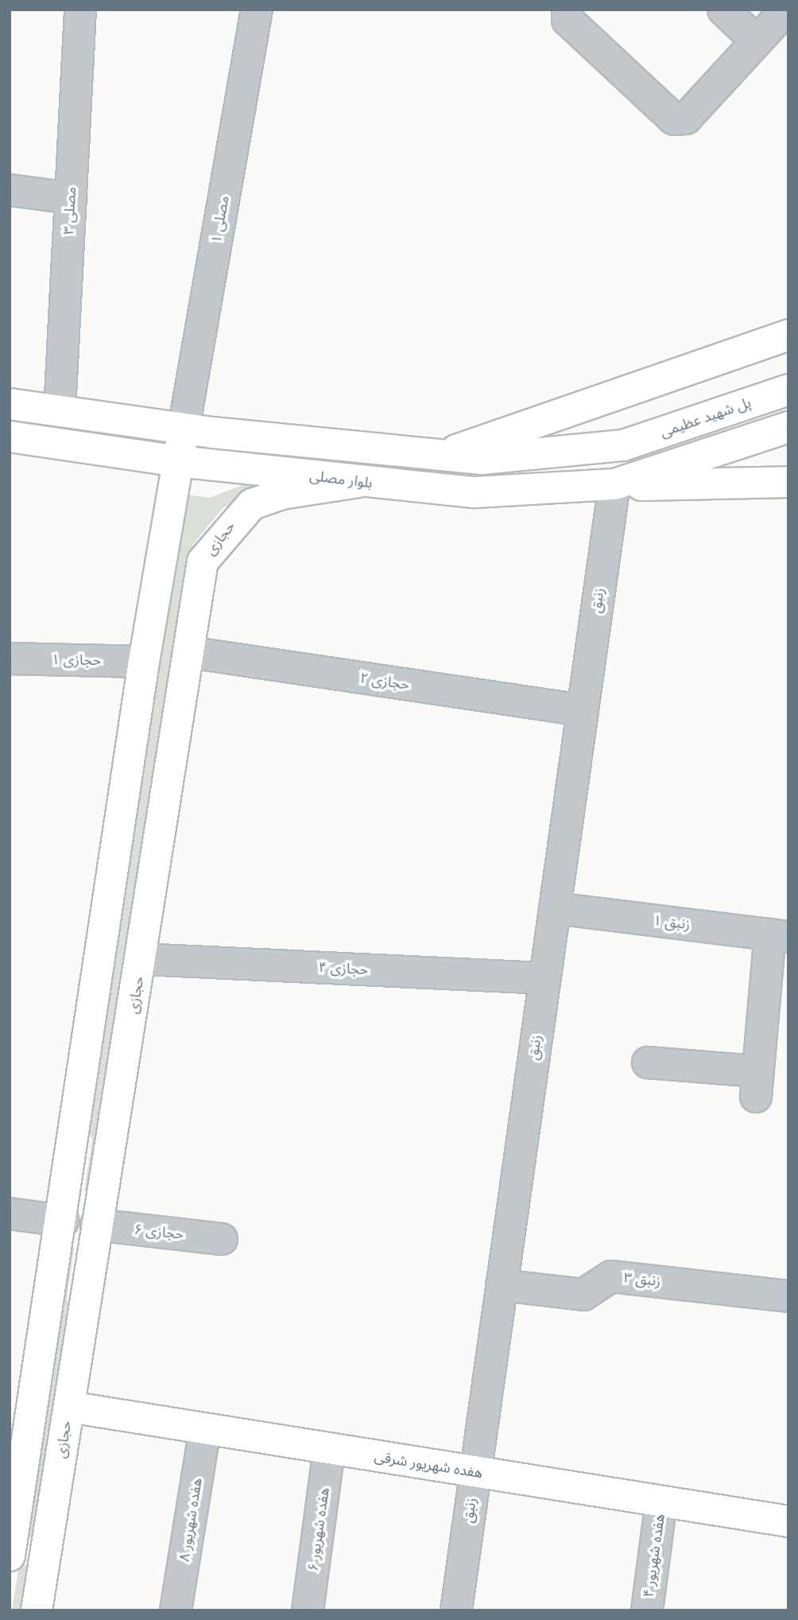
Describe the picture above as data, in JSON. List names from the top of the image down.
{
  "streets": {
    "main road": [
      "پل شهید عظیمی",
      "بلوار مصلی",
      "حجازی",
      "هفده شهریور شرقی"
    ],
    "street": [
      "مصلی ۳",
      "مصلی ۱",
      "زنبق",
      "حجازی ۱",
      "حجازی ۲",
      "زنبق ۱",
      "حجازی ۴",
      "حجازی ۶",
      "زنبق ۳",
      "هفده شهریور ۸",
      "هفده شهریور ۶",
      "هفده شهریور ۴"
    ]
  },
  "crossings": [
    ["بلوار مصلی", "حجازی"],
    ["بلوار مصلی", "زنبق"],
    ["حجازی", "حجازی ۲"],
    ["حجازی", "حجازی ۴"],
    ["حجازی", "حجازی ۶"],
    ["حجازی", "هفده شهریور شرقی"],
    ["زنبق", "حجازی ۲"],
    ["زنبق", "زنبق ۱"],
    ["زنبق", "حجازی ۴"],
    ["زنبق", "زنبق ۳"],
    ["زنبق", "هفده شهریور شرقی"],
    ["هفده شهریور شرقی", "هفده شهریور ۸"],
    ["هفده شهریور شرقی", "هفده شهریور ۶"],
    ["هفده شهریور شرقی", "هفده شهریور ۴"]
  ]
}
